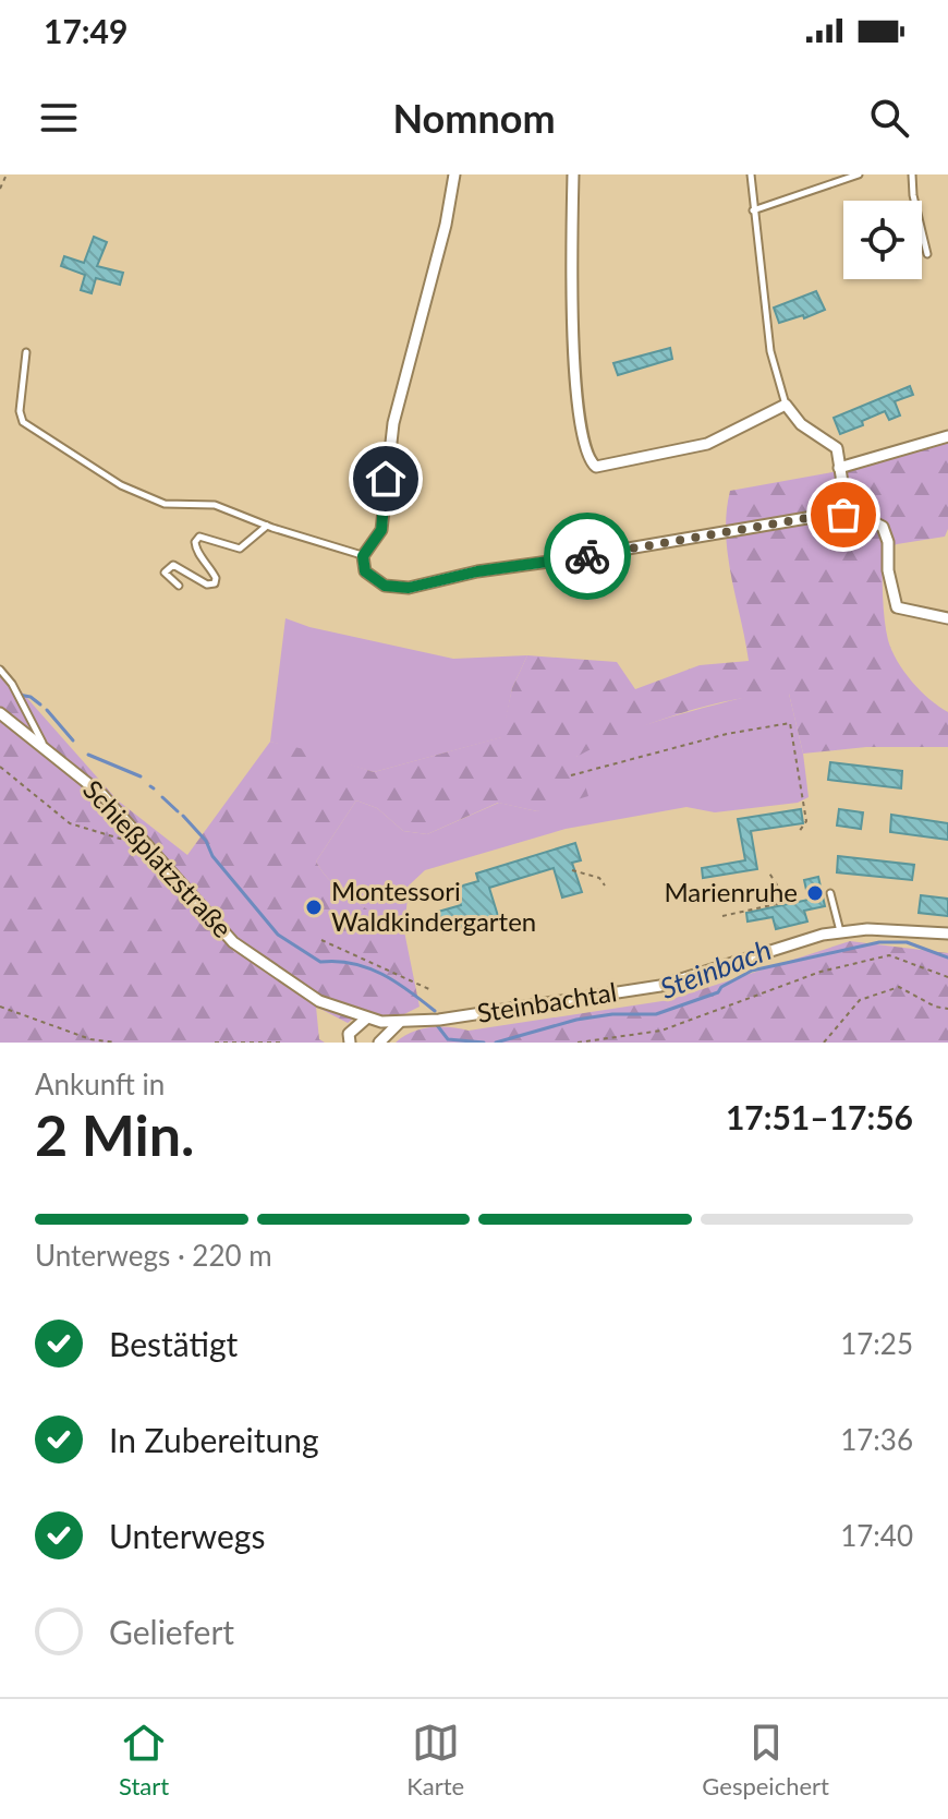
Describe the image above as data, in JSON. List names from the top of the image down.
{
  "streets": {
    "street": ["Schießplatzstraße", "Steinbachtal"]
  },
  "crossings": [
    ["Schießplatzstraße", "Steinbachtal"]
  ],
  "water": ["Steinbach"],
  "places": ["Marienruhe", "Montessori Waldkindergarten"],
  "page": {
    "status": "17:49",
    "header": "Nomnom",
    "heading": ["2 Min.", "Ankunft in", "17:51–17:56"],
    "bar": "Unterwegs · 220 m",
    "list": [
      ["Bestätigt", "17:25"],
      ["In Zubereitung", "17:36"],
      ["Unterwegs", "17:40"],
      "Geliefert"
    ],
    "tabs": ["Start", "Karte", "Gespeichert"]
  }
}
